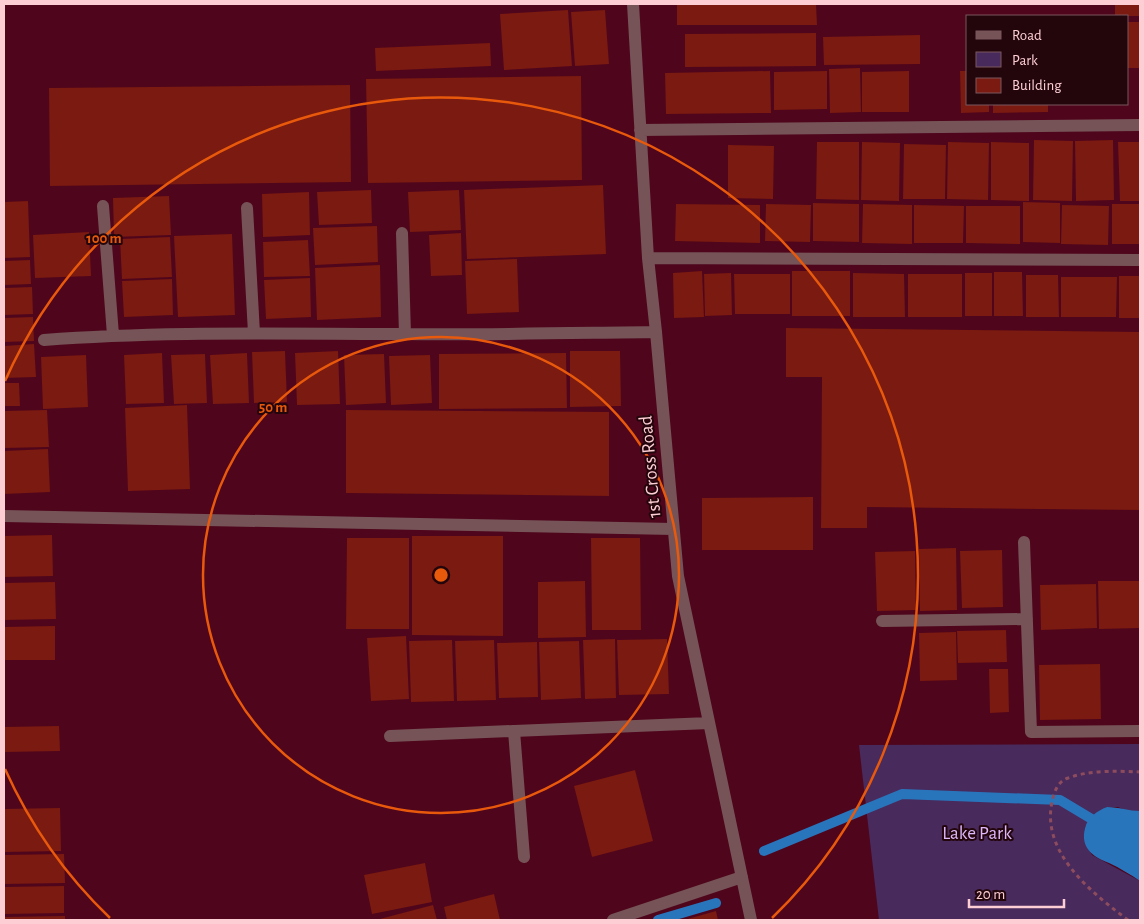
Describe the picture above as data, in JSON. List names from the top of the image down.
{
  "streets": {
    "street": ["1st Cross Road"]
  },
  "parks": ["Lake Park"],
  "legend": ["Road", "Park", "Building"],
  "scale_bar": "20 m",
  "rings": ["100 m", "50 m"]
}
